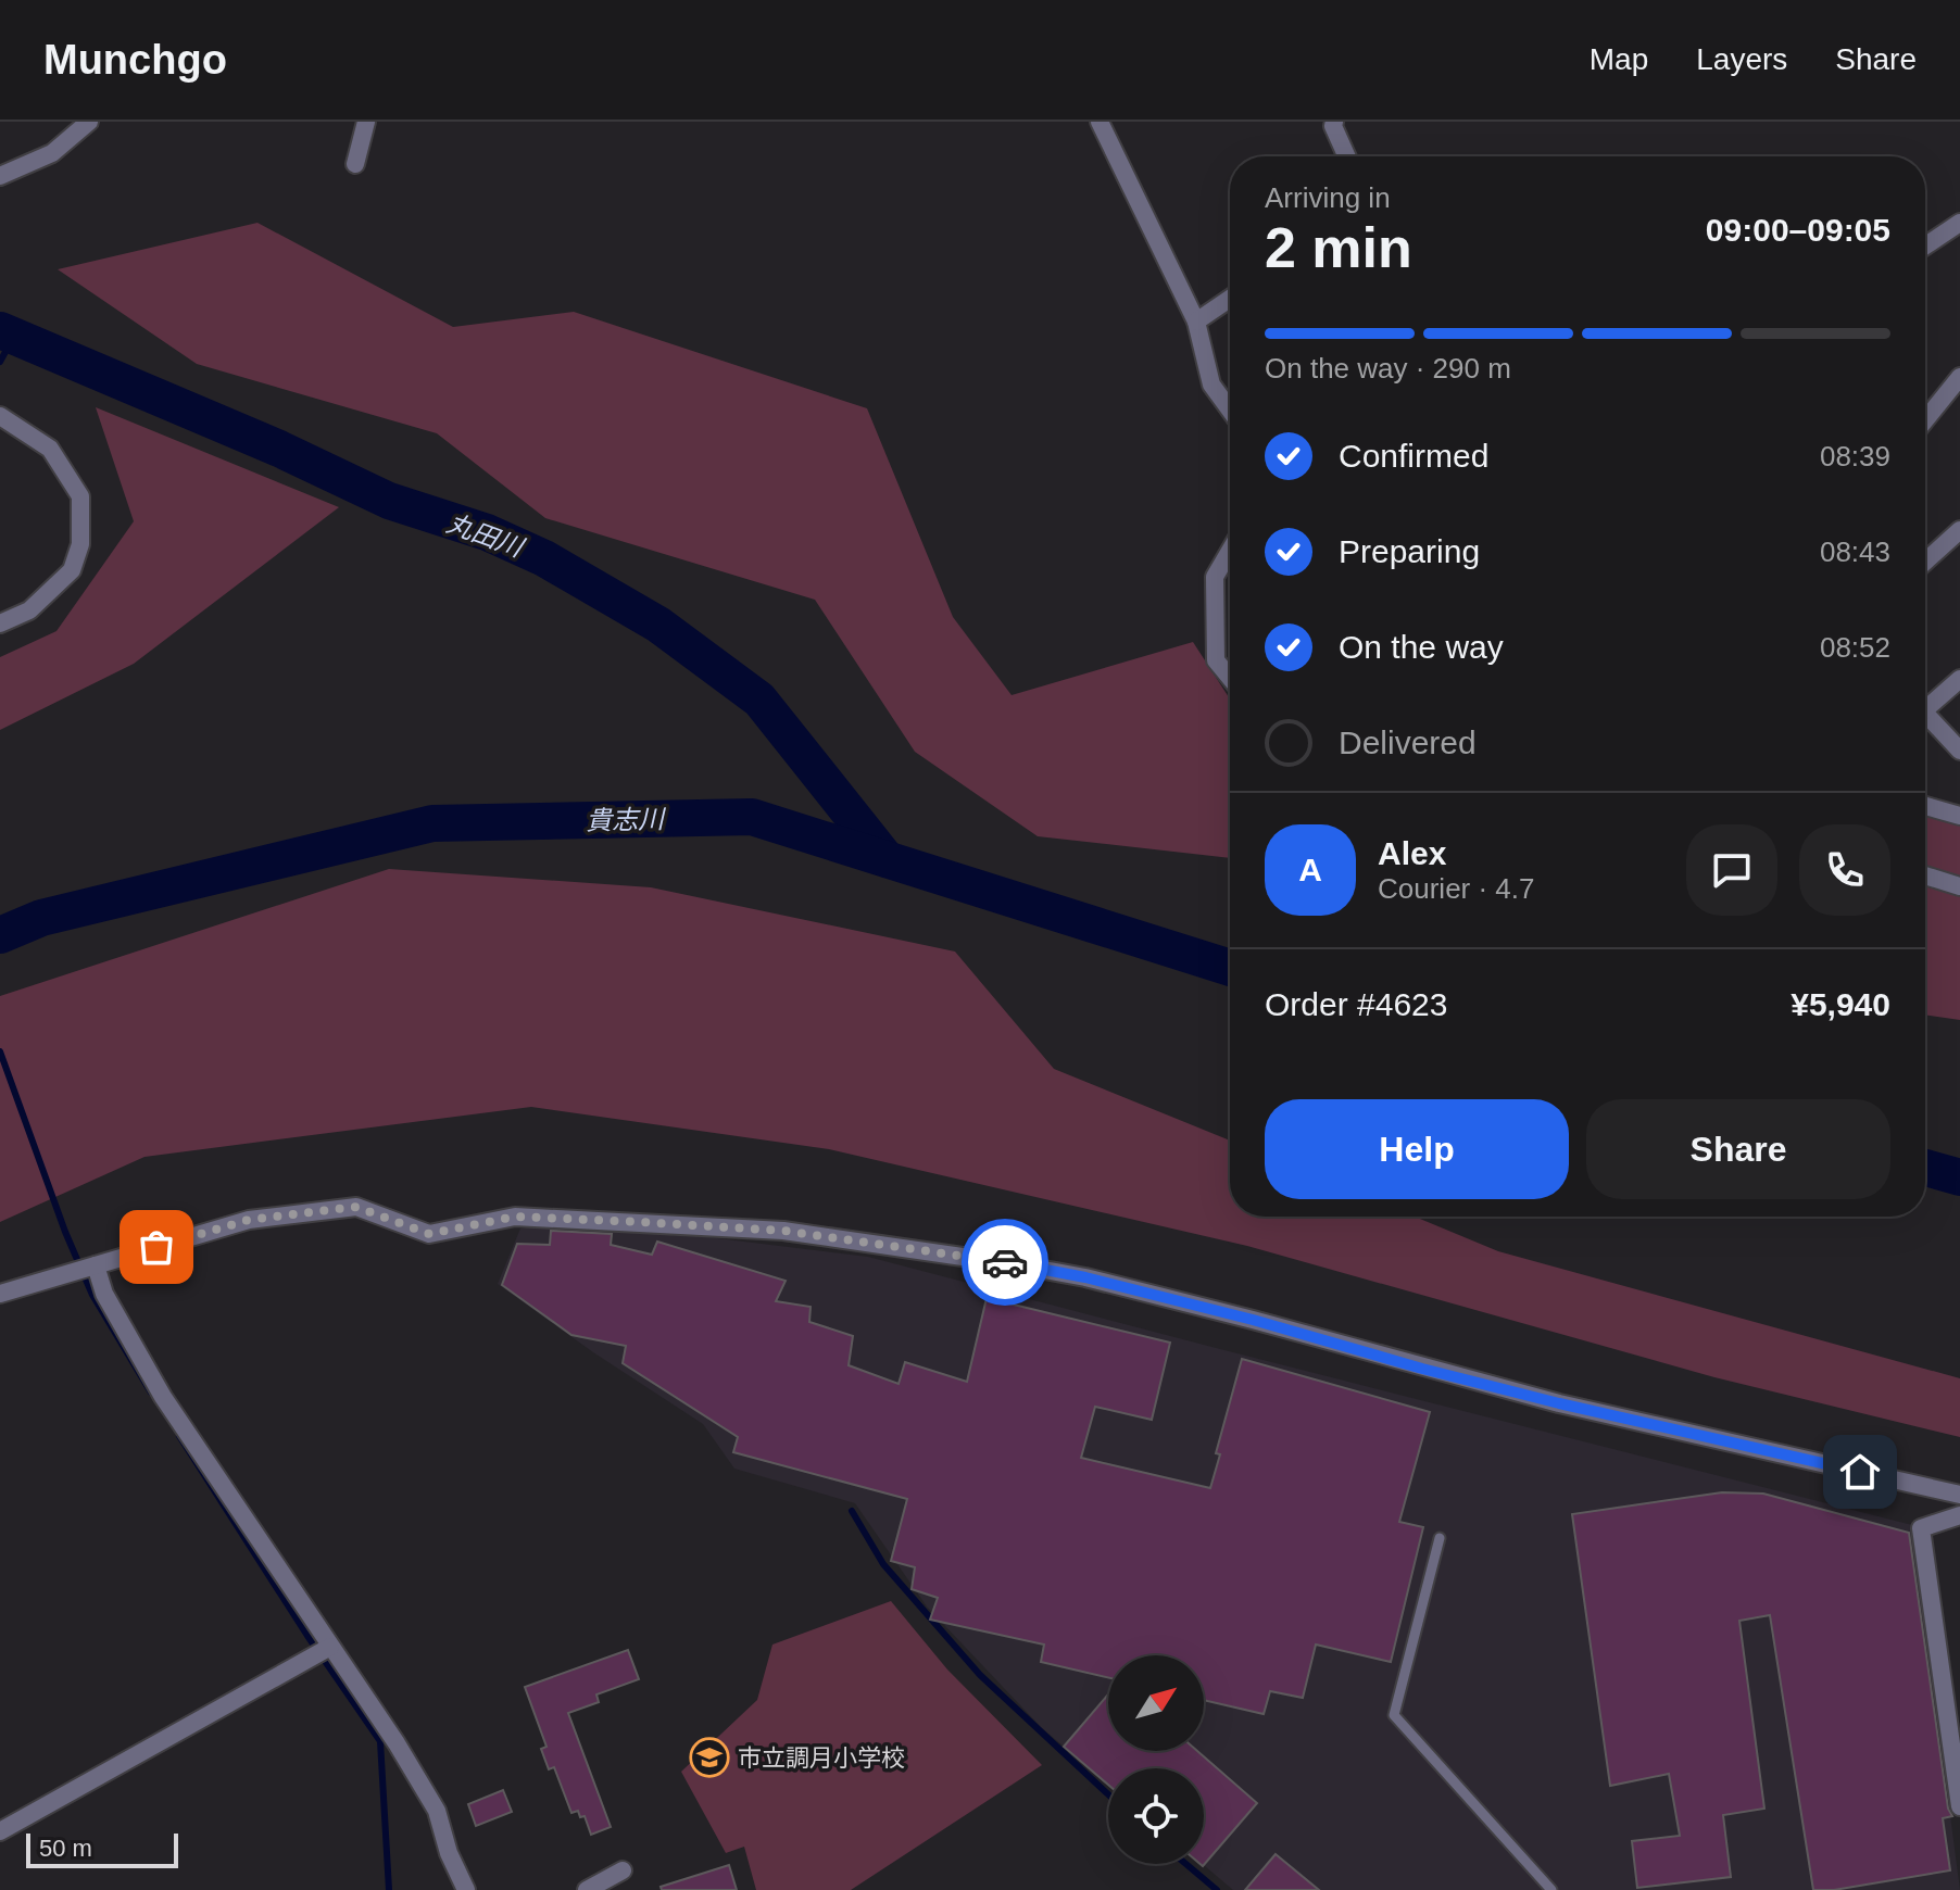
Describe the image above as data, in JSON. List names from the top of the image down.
{
  "water": ["丸田川", "貴志川"],
  "places": {
    "school or university": ["市立調月小学校"]
  },
  "scale_bar": "50 m",
  "north": "top right",
  "page": {
    "header": "Munchgo",
    "nav": ["Map", "Layers", "Share"],
    "heading": ["2 min", "Arriving in", "09:00–09:05"],
    "panel": [
      "Alex",
      "Courier · 4.7",
      "Order #4623",
      "¥5,940"
    ],
    "bar": "On the way · 290 m",
    "list": [
      ["Confirmed", "08:39"],
      ["Preparing", "08:43"],
      ["On the way", "08:52"],
      "Delivered"
    ],
    "round": "A",
    "buttons": ["Help", "Share"],
    "scale": "50 m"
  }
}
